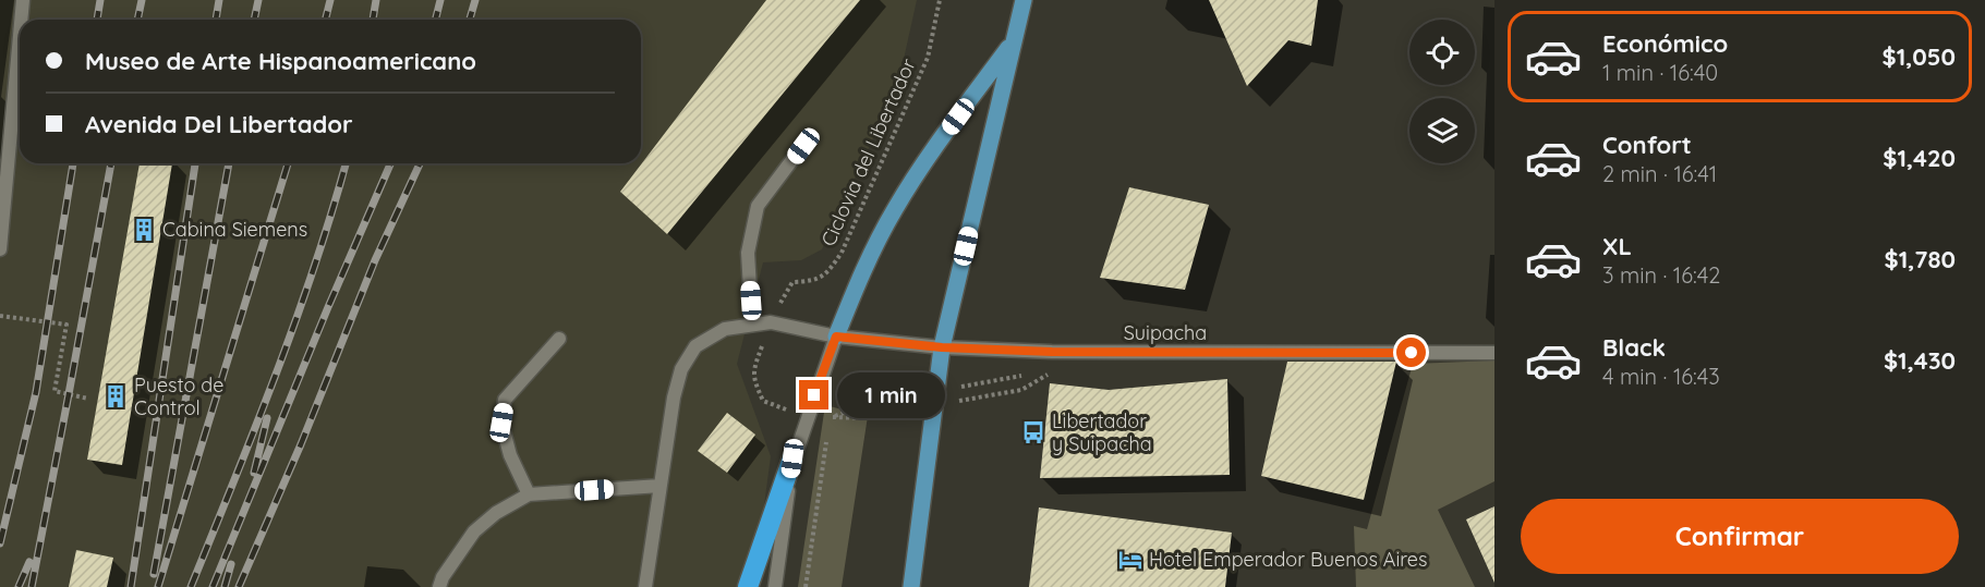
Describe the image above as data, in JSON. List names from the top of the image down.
{
  "streets": {
    "street": ["Suipacha"],
    "path": ["Ciclovia del Libertador"]
  },
  "crossings": [
    ["Ciclovia del Libertador", "Suipacha"]
  ],
  "places": {
    "building": ["Cabina Siemens", "Puesto de Control"],
    "bus stop": ["Libertador y Suipacha"],
    "hotel": ["Hotel Emperador Buenos Aires"]
  },
  "page": {
    "list": [
      {
        "name": "Económico",
        "note": "1 min · 16:40",
        "value": "$1,050"
      },
      {
        "name": "Confort",
        "note": "2 min · 16:41",
        "value": "$1,420"
      },
      {
        "name": "XL",
        "note": "3 min · 16:42",
        "value": "$1,780"
      },
      {
        "name": "Black",
        "note": "4 min · 16:43",
        "value": "$1,430"
      }
    ],
    "banner": ["Museo de Arte Hispanoamericano", "Avenida Del Libertador"],
    "bubble": "1 min",
    "buttons": "Confirmar"
  }
}
